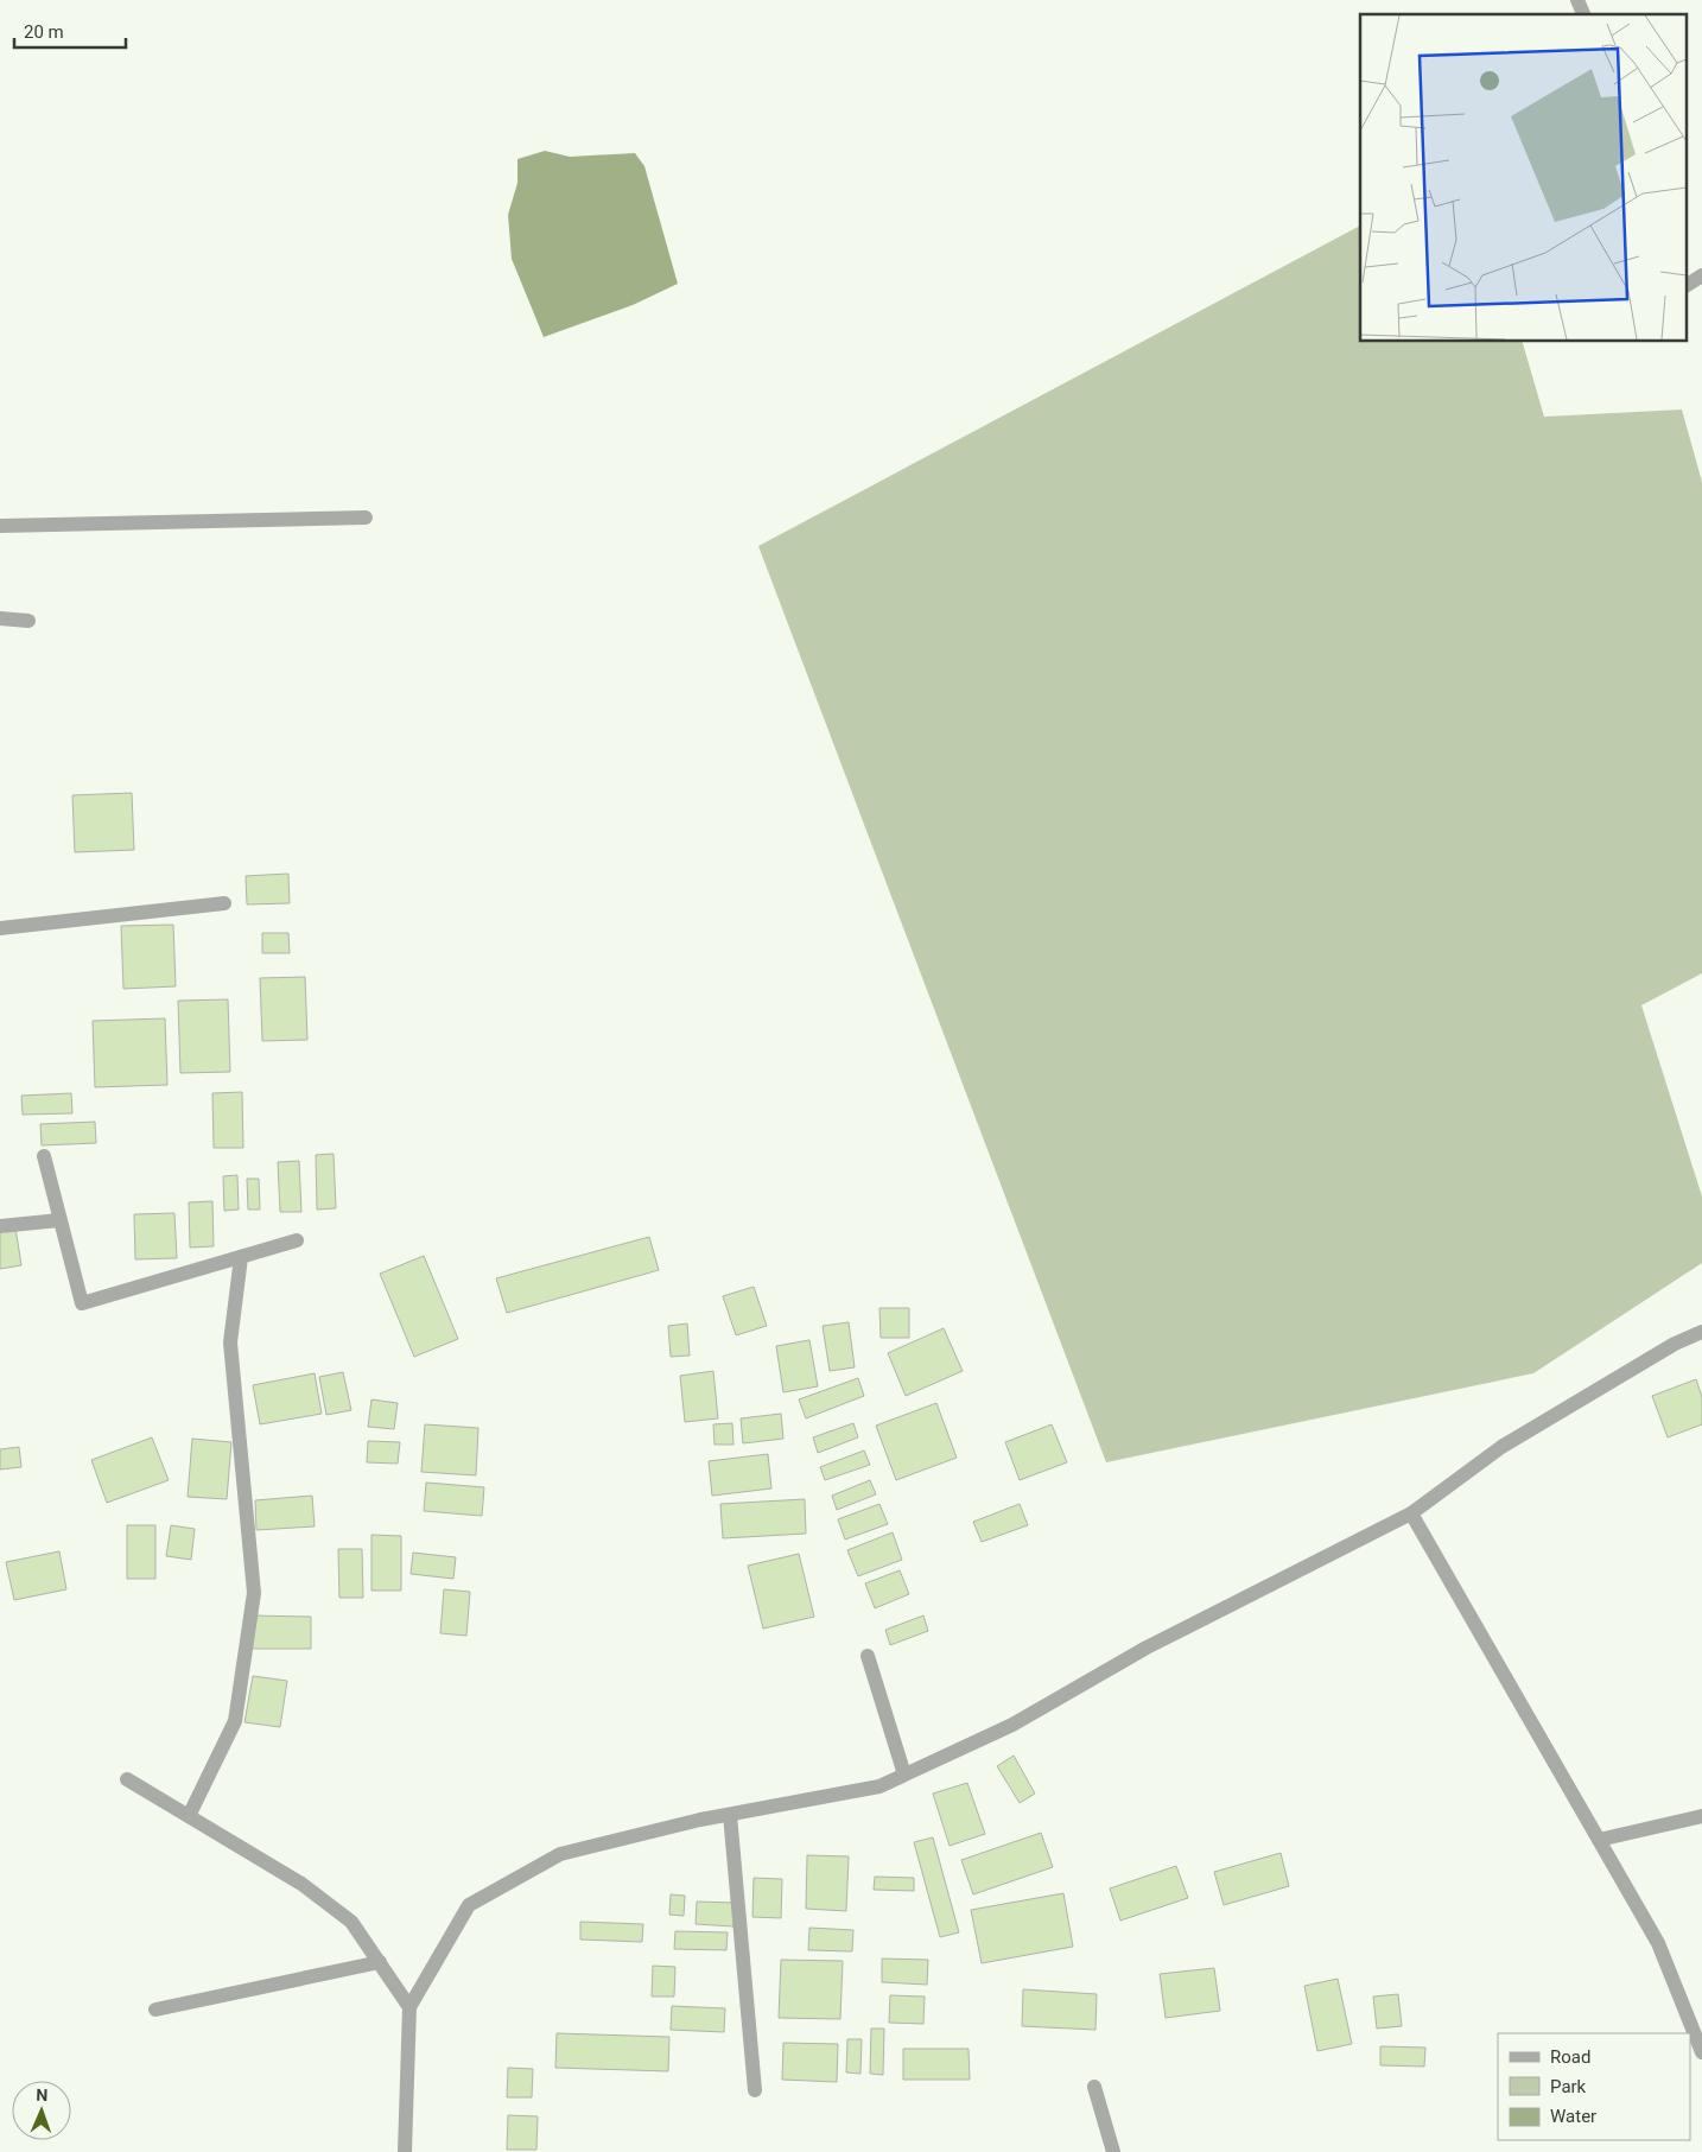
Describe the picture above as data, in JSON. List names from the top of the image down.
{
  "legend": ["Road", "Park", "Water"],
  "scale_bar": "20 m",
  "north": "top"
}
